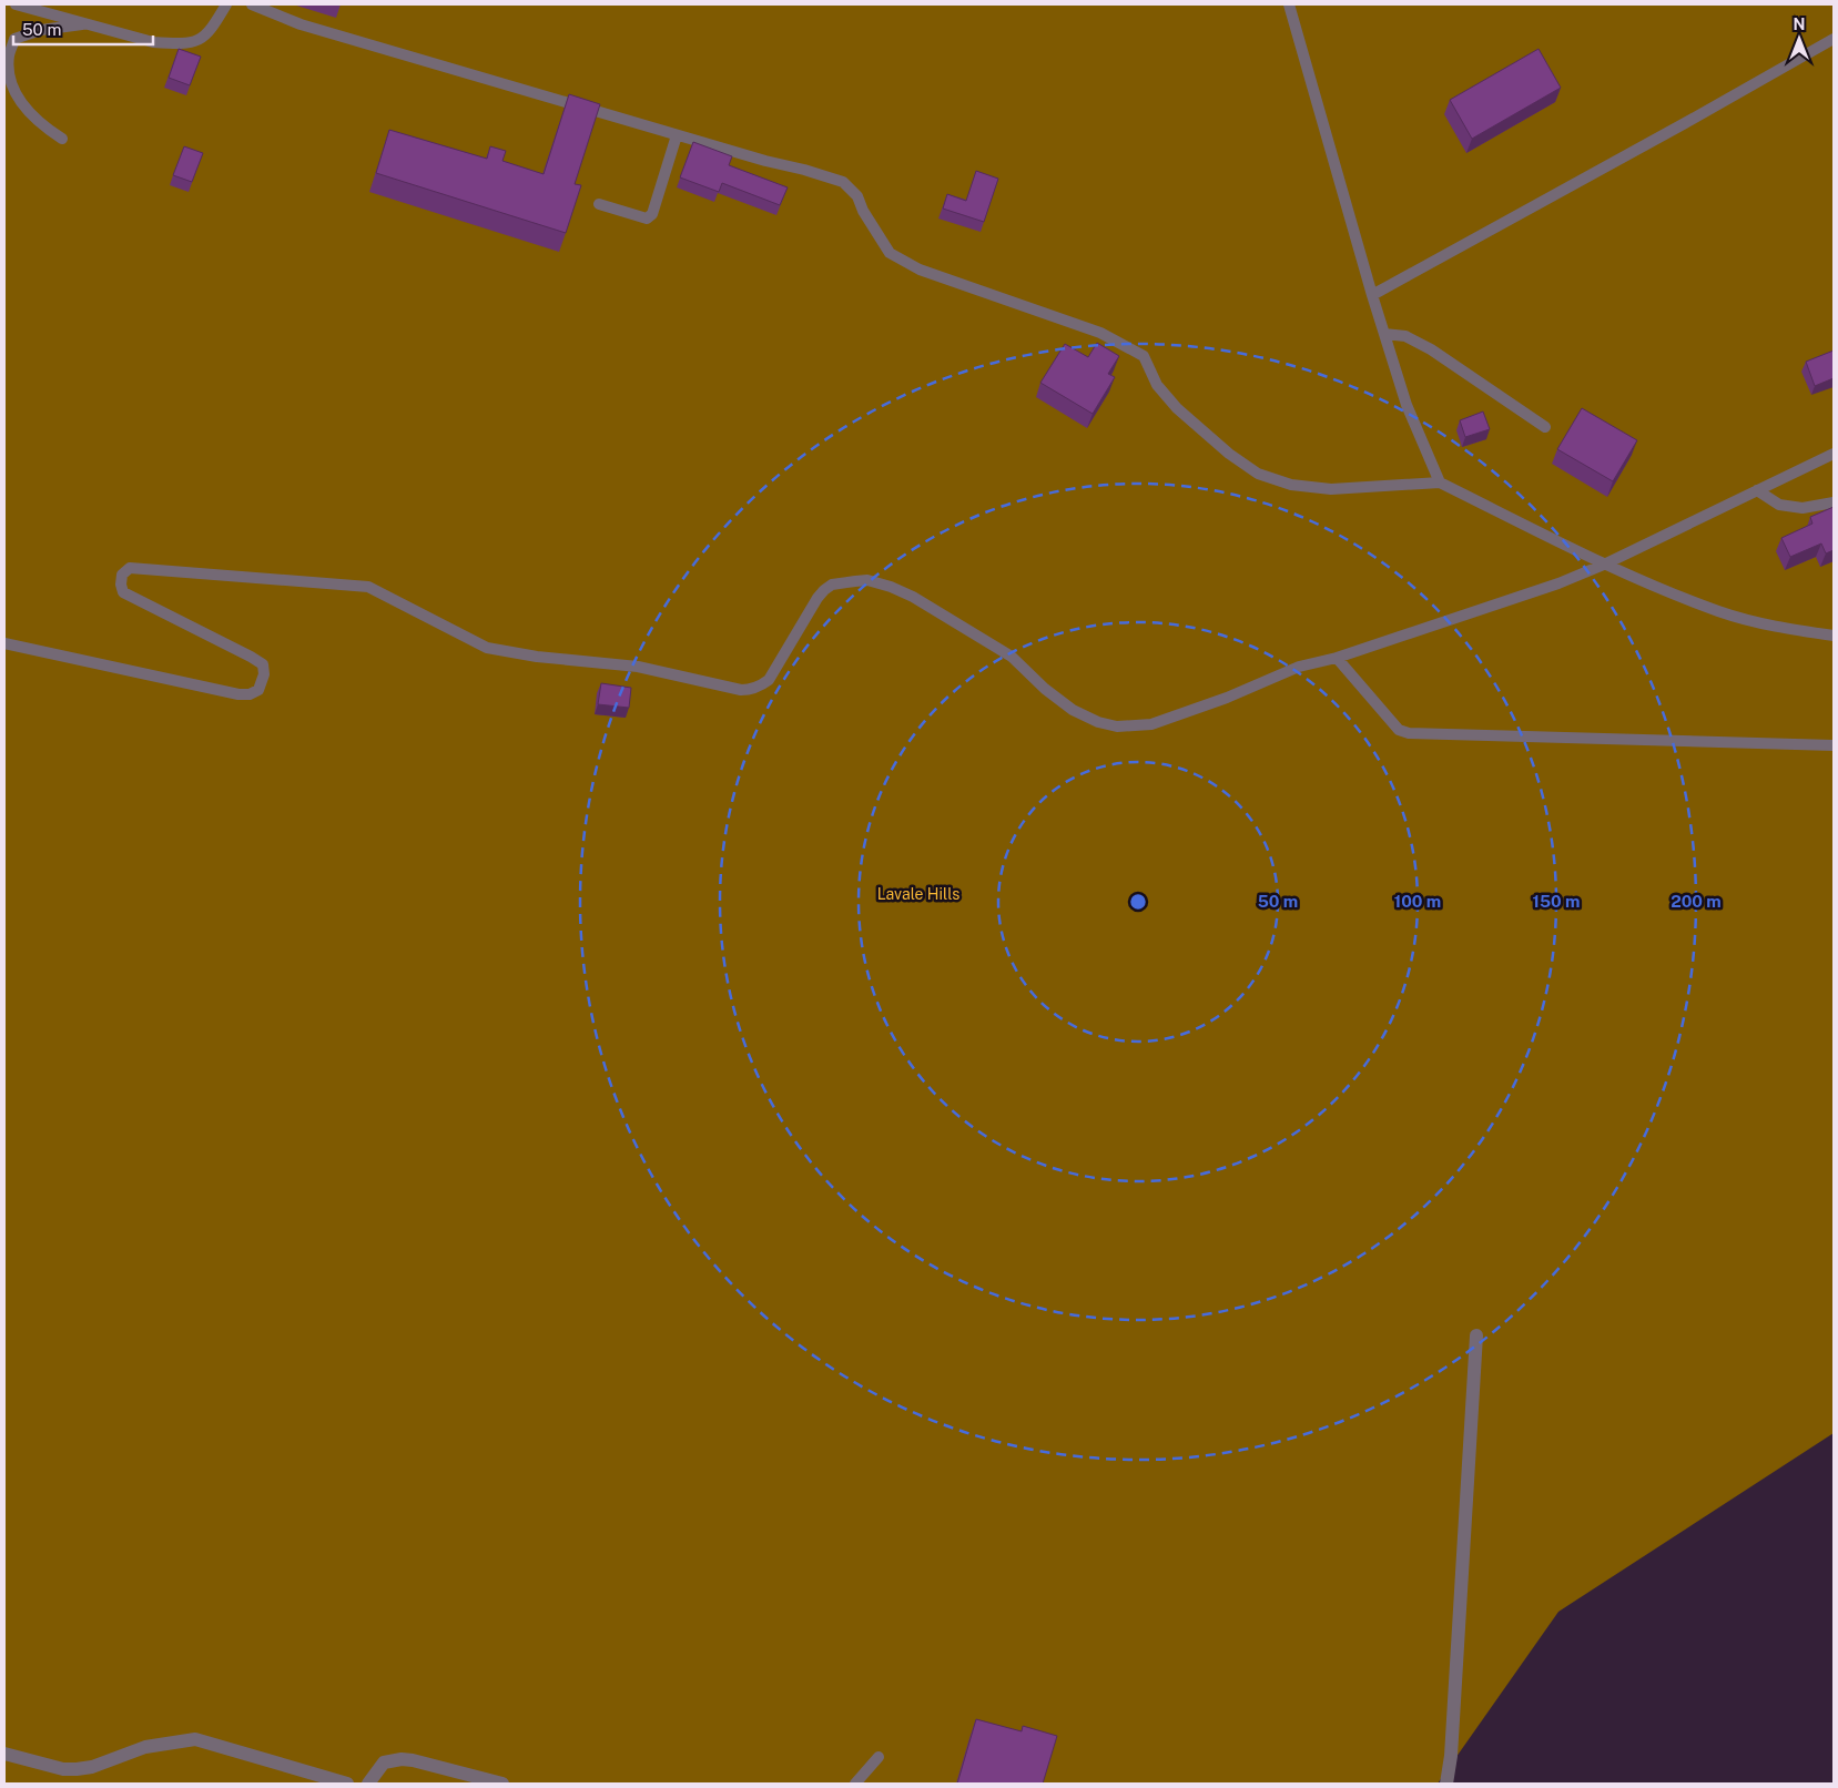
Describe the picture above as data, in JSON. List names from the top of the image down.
{
  "parks": ["Lavale Hills"],
  "scale_bar": "50 m",
  "north": "top",
  "rings": [
    "50 m",
    "100 m",
    "150 m",
    "200 m"
  ]
}
